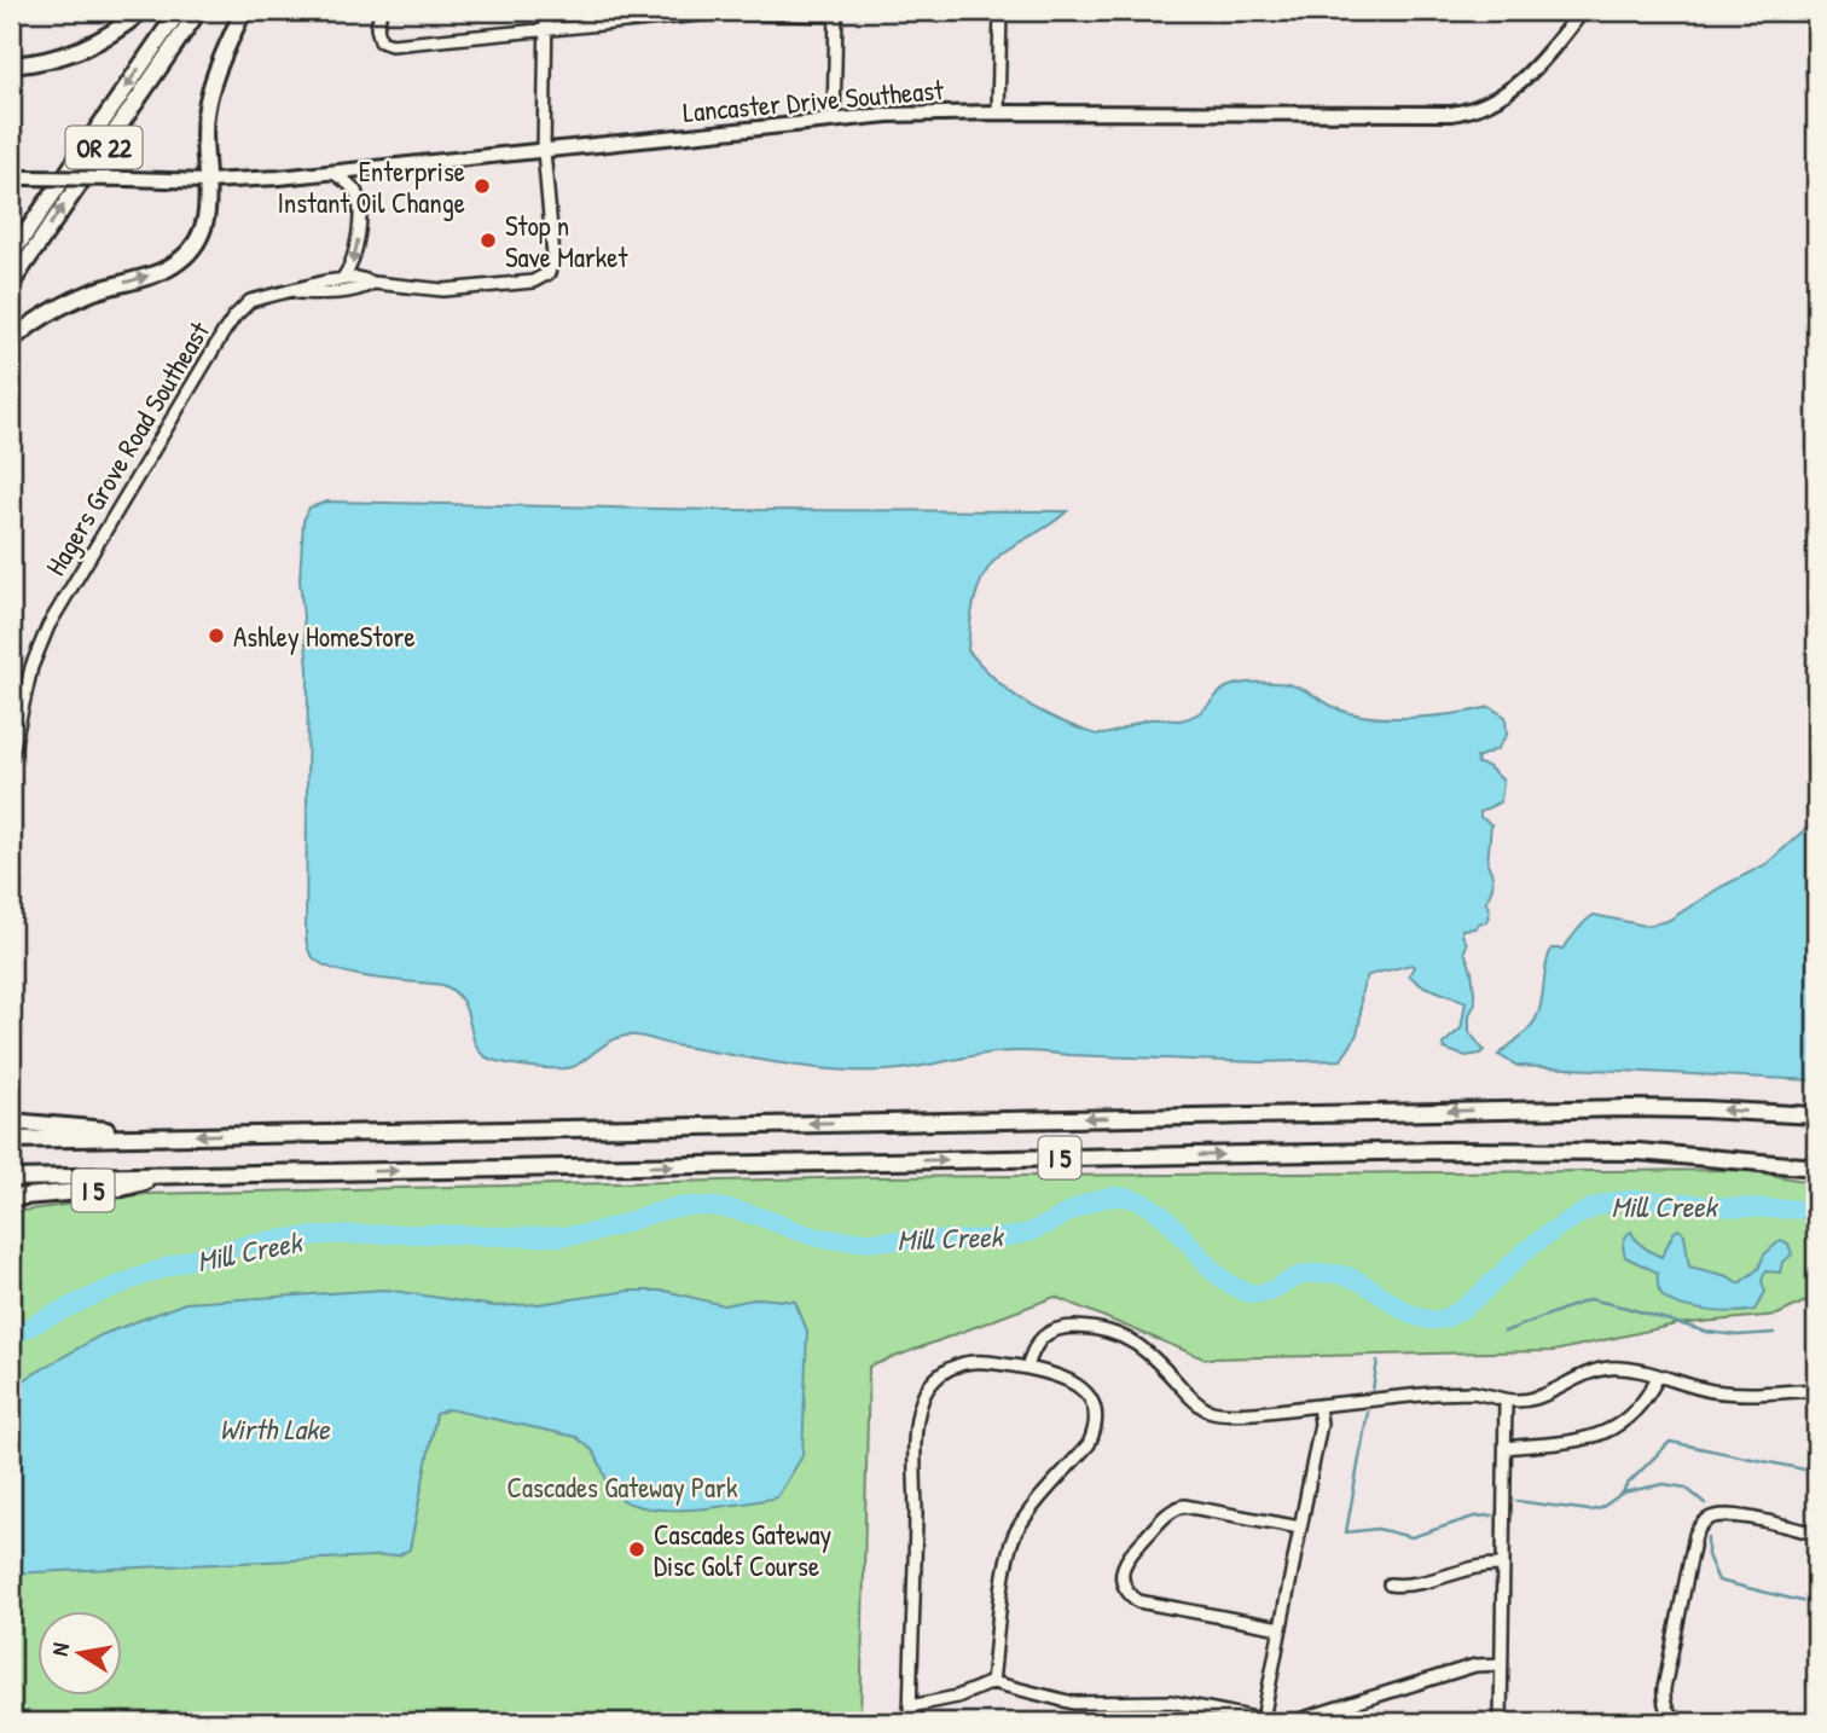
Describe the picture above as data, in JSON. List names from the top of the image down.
{
  "streets": {
    "highway": ["OR 22", "I 5"],
    "main road": ["Lancaster Drive Southeast"],
    "street": ["Hagers Grove Road Southeast"]
  },
  "crossings": [
    ["Lancaster Drive Southeast", "Hagers Grove Road Southeast"]
  ],
  "water": ["Mill Creek", "Wirth Lake"],
  "parks": ["Cascades Gateway Park"],
  "places": [
    "Enterprise Instant Oil Change",
    "Stop n Save Market",
    "Ashley HomeStore",
    "Cascades Gateway Disc Golf Course"
  ],
  "north": "left"
}
